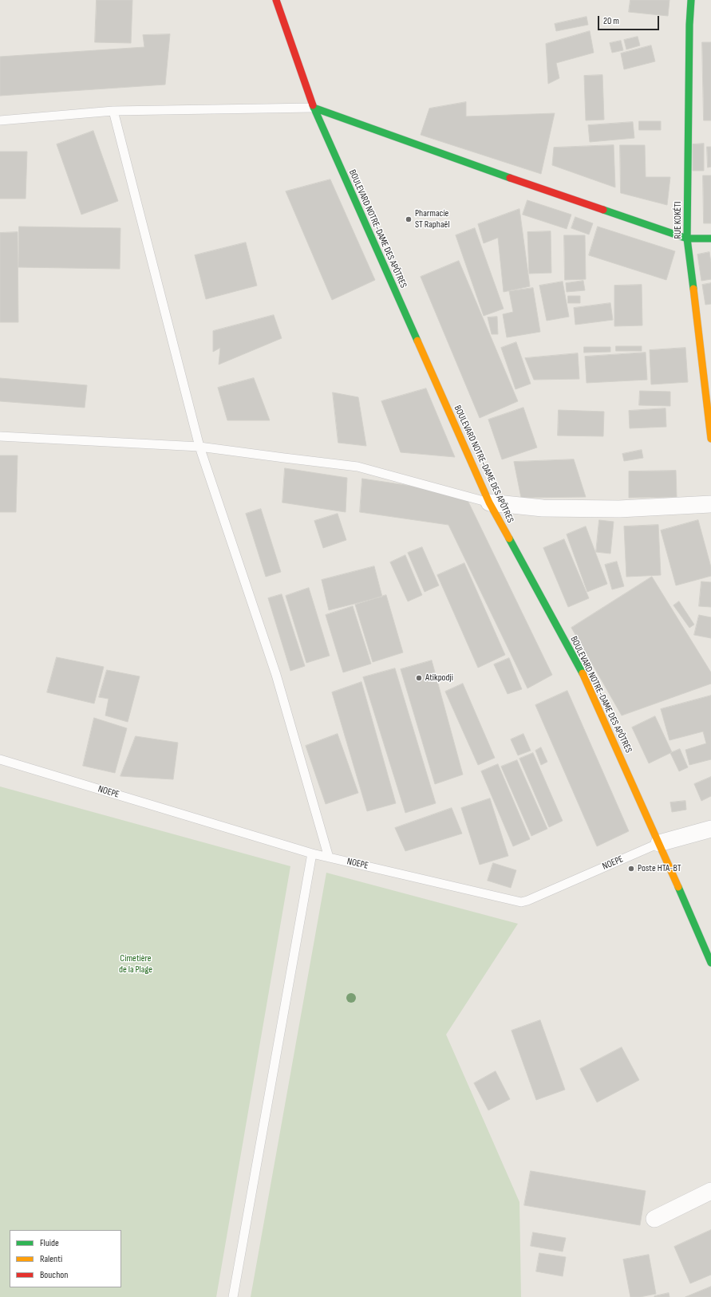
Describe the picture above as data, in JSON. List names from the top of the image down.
{
  "streets": {
    "street": ["RUE KOKÉTI", "BOULEVARD NOTRE-DAME DES APÔTRES", "NOEPE"]
  },
  "crossings": [
    ["BOULEVARD NOTRE-DAME DES APÔTRES", "NOEPE"]
  ],
  "parks": ["Cimetière de la Plage"],
  "places": ["Pharmacie ST Raphaël", "Atikpodji", "Poste HTA-BT"],
  "legend": ["Fluide", "Ralenti", "Bouchon"],
  "scale_bar": "20 m"
}
